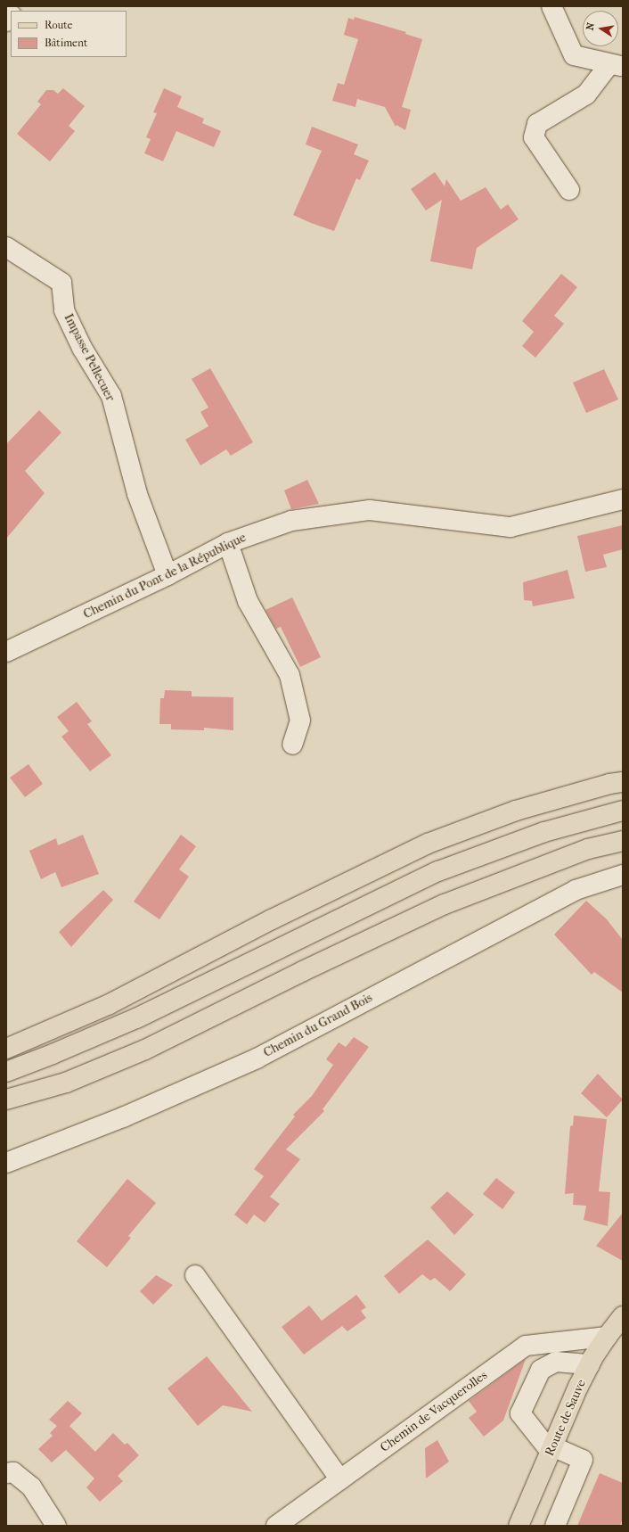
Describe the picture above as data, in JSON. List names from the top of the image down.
{
  "streets": {
    "main road": ["Route de Sauve"],
    "street": [
      "Impasse Pellecuer",
      "Chemin du Pont de la République",
      "Chemin du Grand Bois",
      "Chemin de Vacquerolles"
    ]
  },
  "crossings": [
    ["Impasse Pellecuer", "Chemin du Pont de la République"],
    ["Chemin de Vacquerolles", "Route de Sauve"]
  ],
  "legend": ["Route", "Bâtiment"],
  "north": "left"
}
